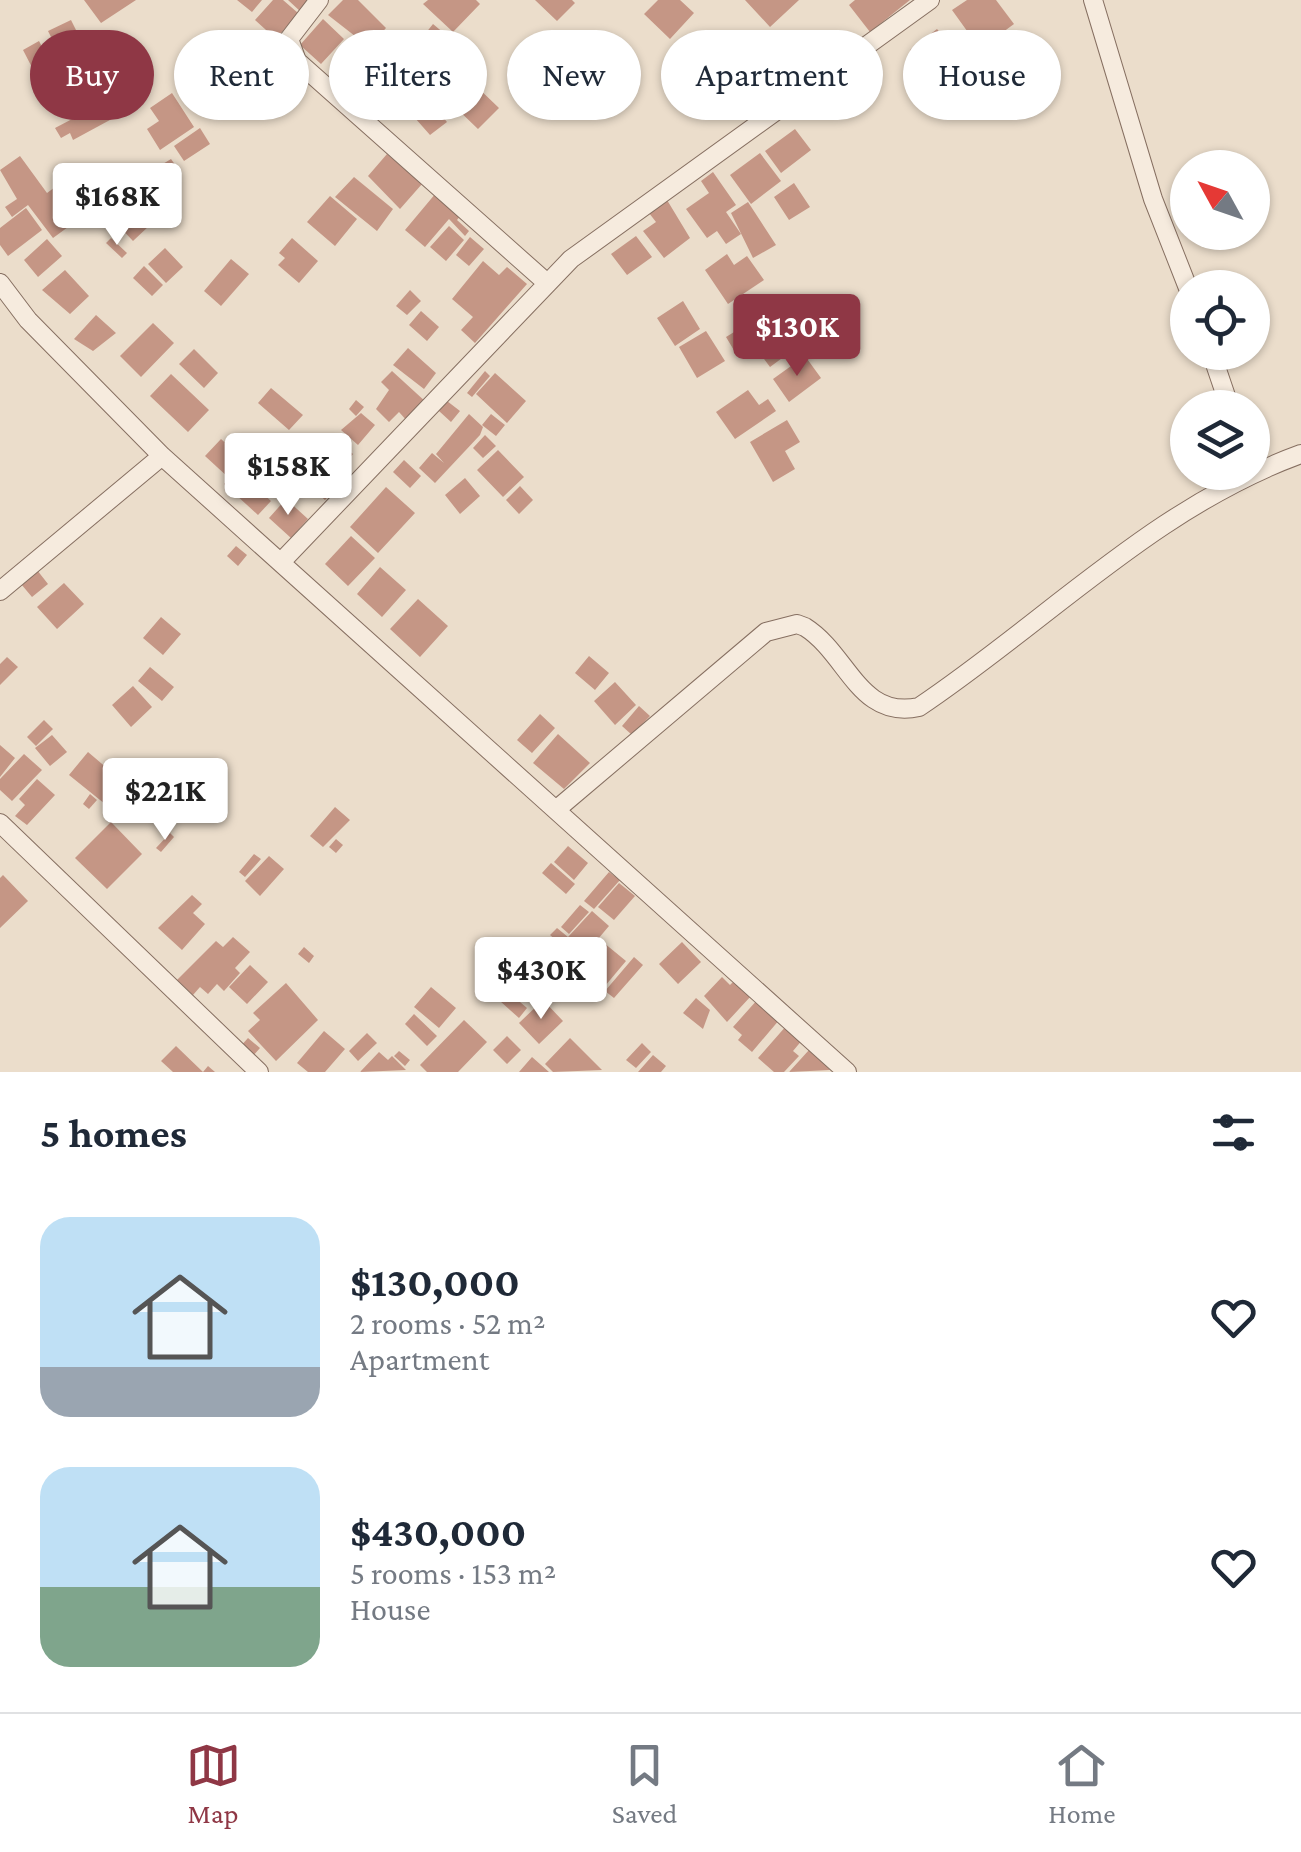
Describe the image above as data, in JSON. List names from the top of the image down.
{
  "north": "top left",
  "page": {
    "chip": [
      "Buy",
      "Rent",
      "Filters",
      "New",
      "Apartment",
      "House"
    ],
    "price": [
      "$168K",
      "$130K",
      "$158K",
      "$221K",
      "$430K"
    ],
    "heading": "5 homes",
    "list": [
      {
        "name": "$130,000",
        "note": "2 rooms · 52 m² · Apartment"
      },
      {
        "name": "$430,000",
        "note": "5 rooms · 153 m² · House"
      }
    ],
    "tabs": ["Map", "Saved", "Home"]
  }
}
